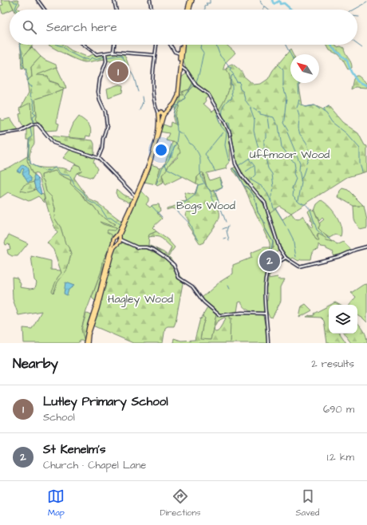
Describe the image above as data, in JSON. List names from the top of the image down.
{
  "parks": ["Uffmoor Wood", "Bogs Wood", "Hagley Wood"],
  "north": "top left",
  "page": {
    "search": "Search here",
    "pins": ["1", "2"],
    "heading": ["Nearby", "2 results"],
    "list": [
      {
        "mark": "1",
        "name": "Lutley Primary School",
        "note": "School",
        "value": "690 m"
      },
      {
        "mark": "2",
        "name": "St Kenelm's",
        "note": "Church · Chapel Lane",
        "value": "1.2 km"
      }
    ],
    "nav": ["Map", "Directions", "Saved"]
  }
}
